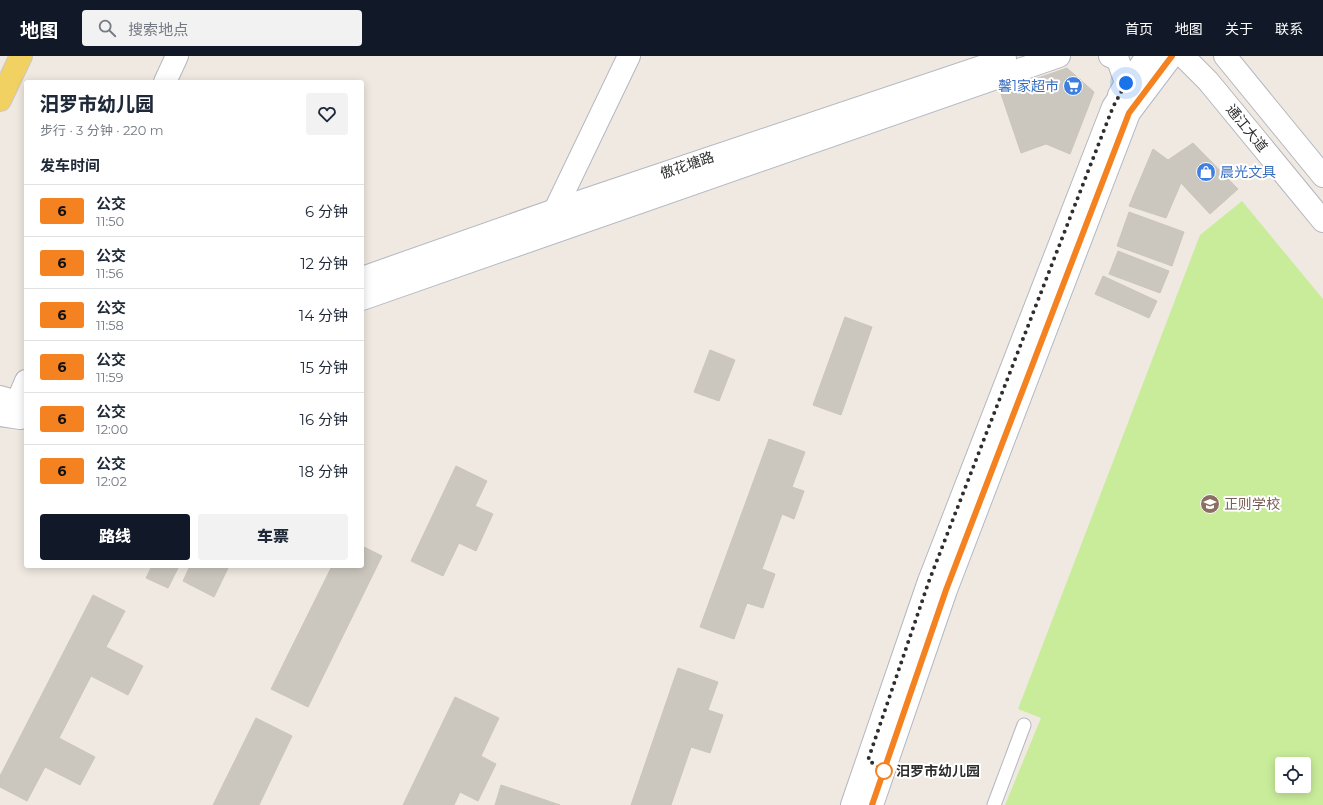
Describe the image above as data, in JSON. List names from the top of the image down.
{
  "streets": {
    "street": ["通江大道", "傲花塘路"]
  },
  "places": {
    "supermarket": ["馨1家超市"],
    "shop": ["晨光文具"],
    "school or university": ["正则学校"],
    "other": ["汨罗市幼儿园"]
  },
  "lines": ["bus line 6"],
  "page": {
    "header": "地图",
    "search": "搜索地点",
    "nav": [
      "首页",
      "地图",
      "关于",
      "联系"
    ],
    "heading": [
      ["汨罗市幼儿园", "步行 · 3 分钟 · 220 m"],
      "发车时间"
    ],
    "list": [
      {
        "mark": "6",
        "name": "公交",
        "note": "11:50",
        "value": "6 分钟"
      },
      {
        "mark": "6",
        "name": "公交",
        "note": "11:56",
        "value": "12 分钟"
      },
      {
        "mark": "6",
        "name": "公交",
        "note": "11:58",
        "value": "14 分钟"
      },
      {
        "mark": "6",
        "name": "公交",
        "note": "11:59",
        "value": "15 分钟"
      },
      {
        "mark": "6",
        "name": "公交",
        "note": "12:00",
        "value": "16 分钟"
      },
      {
        "mark": "6",
        "name": "公交",
        "note": "12:02",
        "value": "18 分钟"
      }
    ],
    "buttons": ["路线", "车票"]
  }
}
